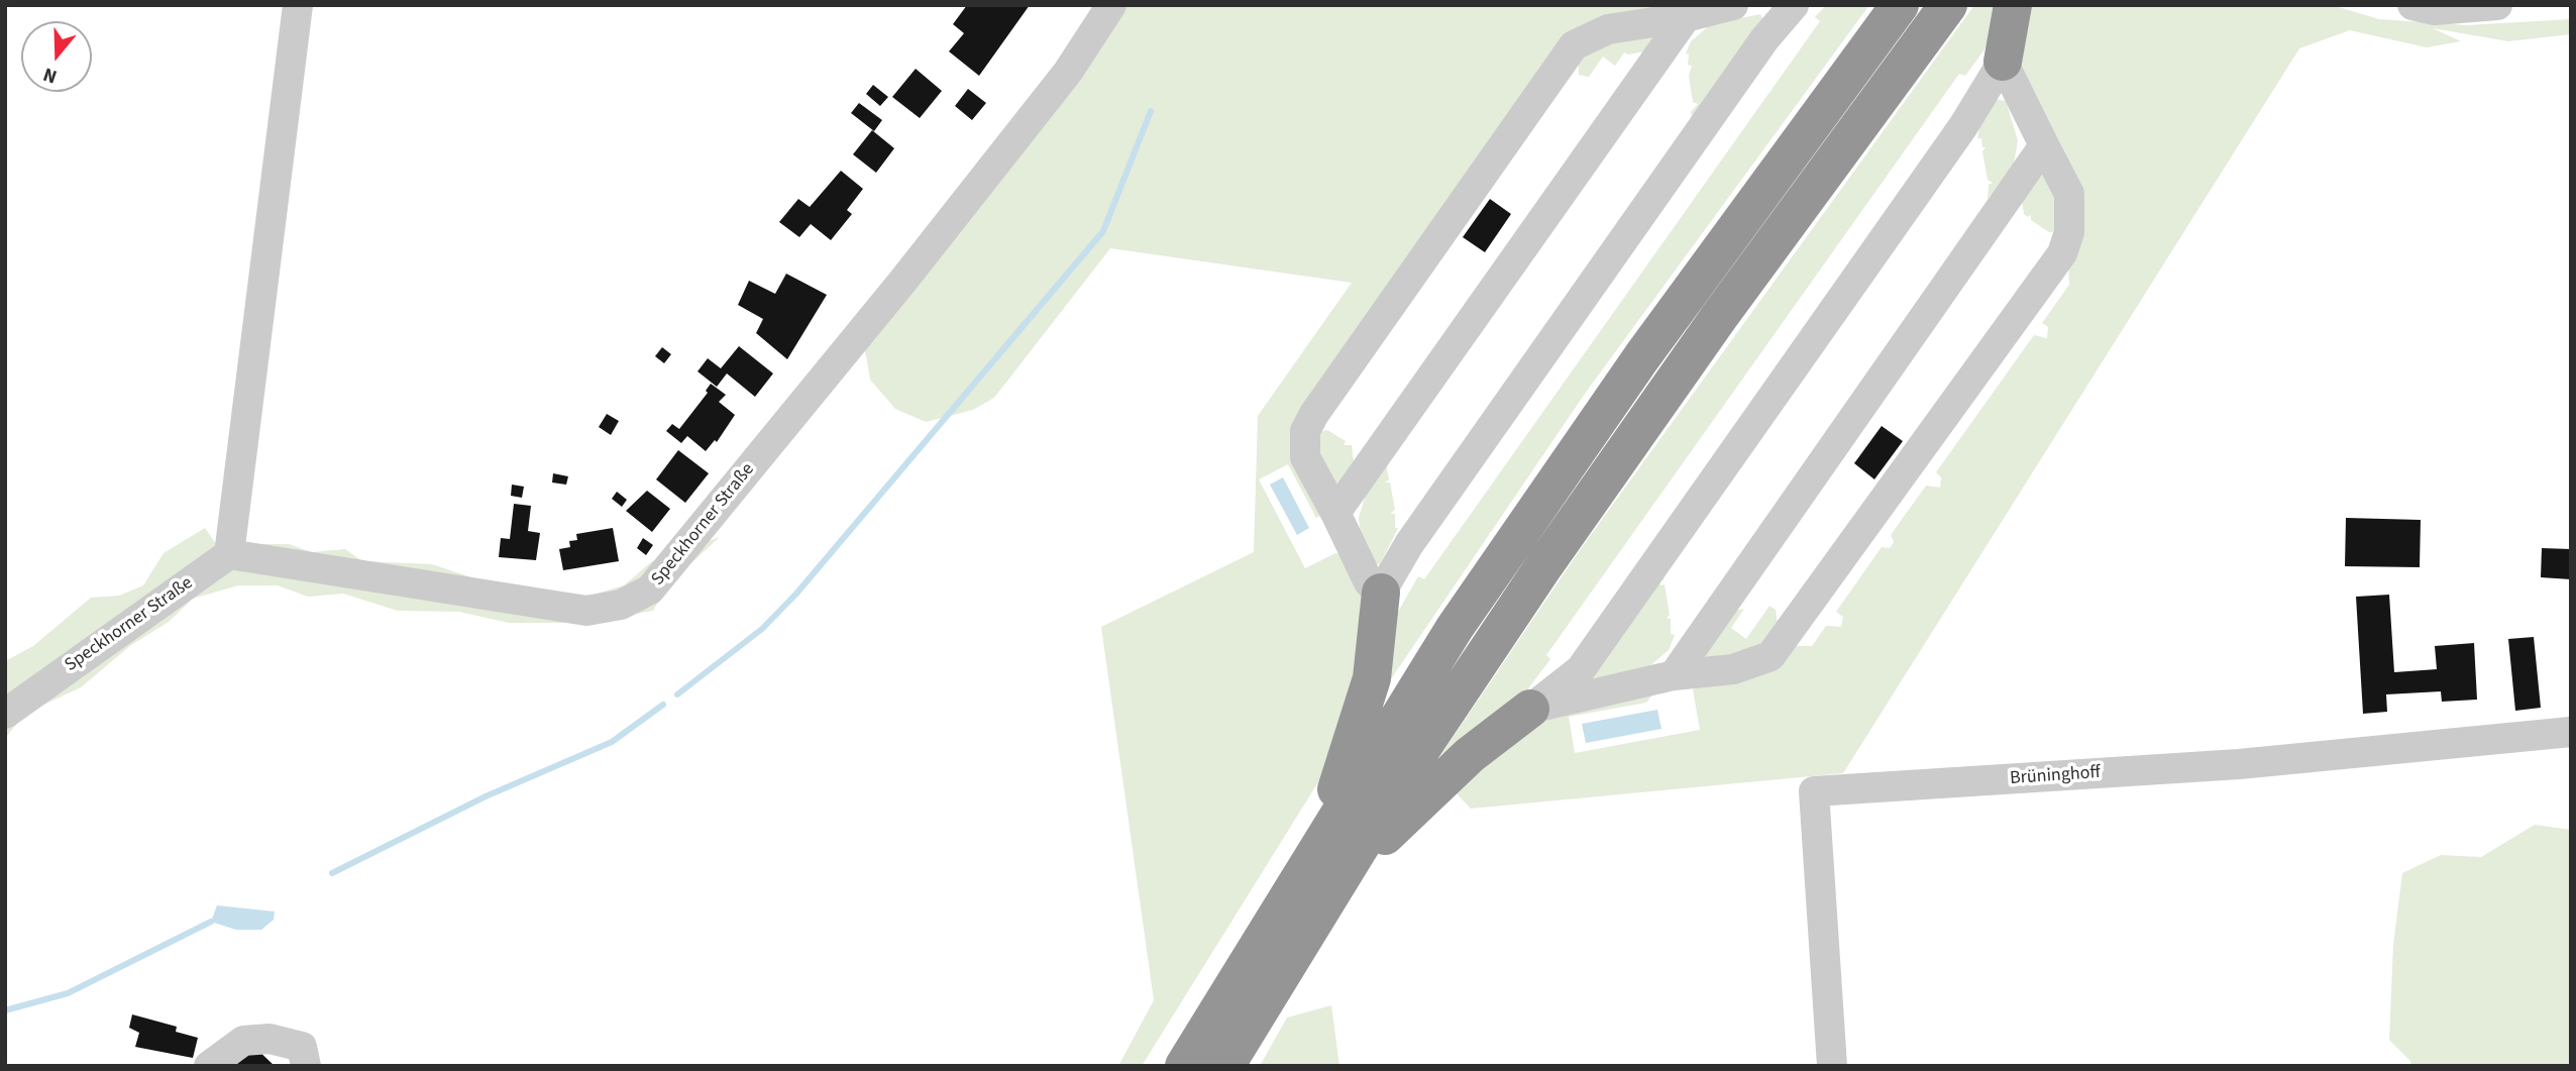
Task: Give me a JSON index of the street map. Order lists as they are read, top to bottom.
{
  "streets": {
    "street": ["Speckhorner Straße", "Brüninghoff"]
  },
  "north": "bottom"
}
